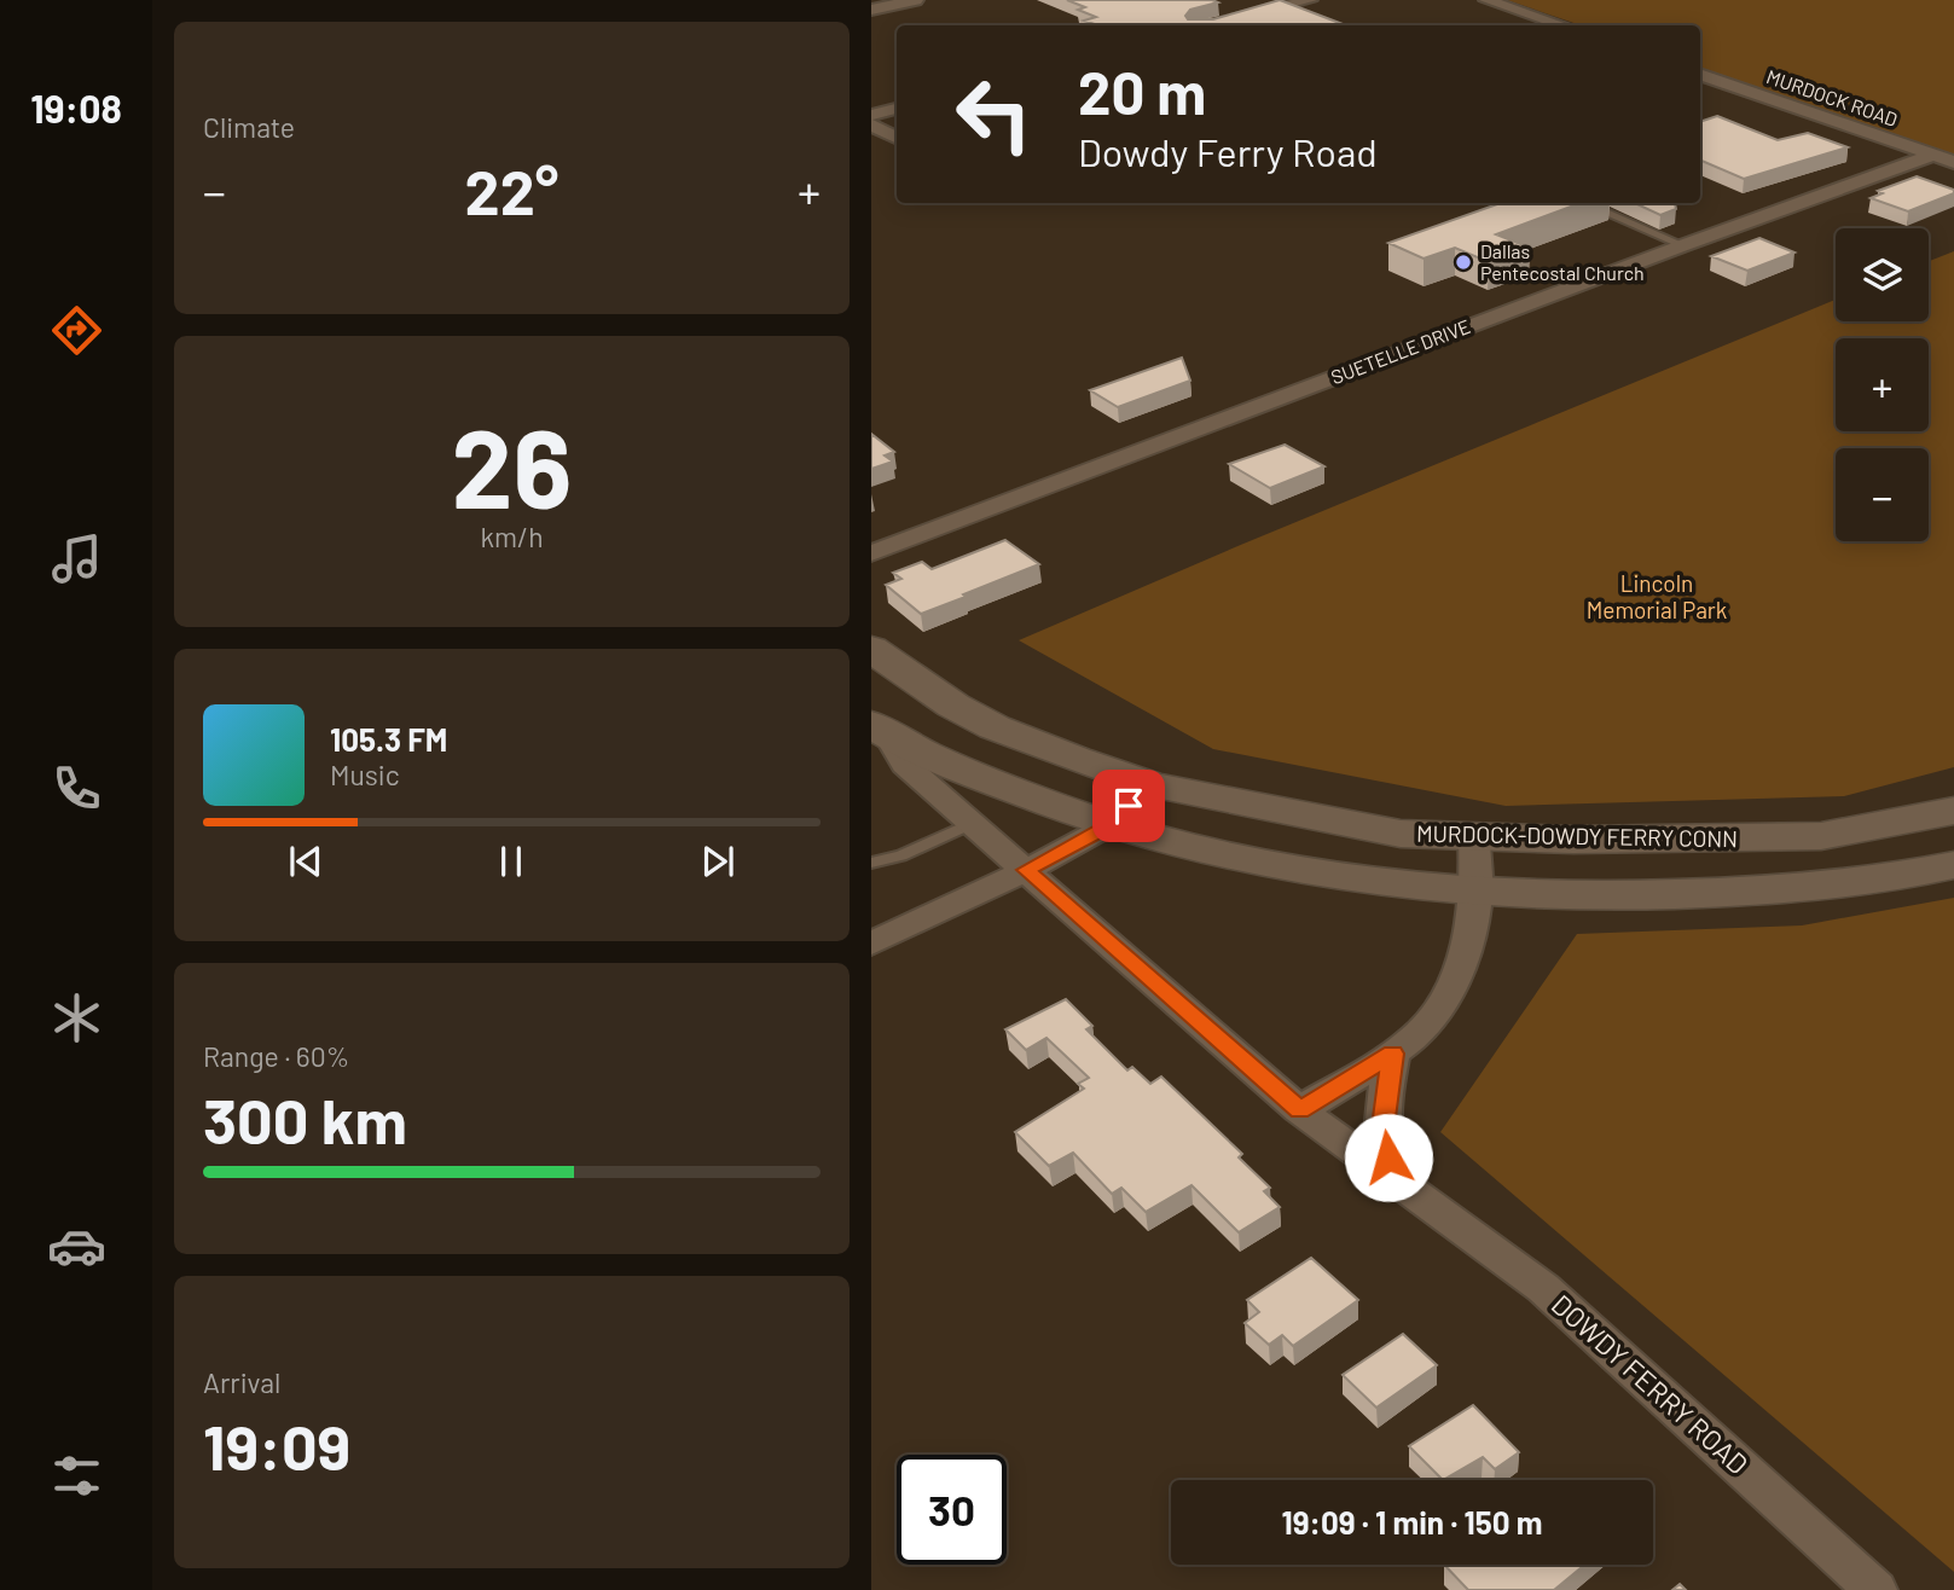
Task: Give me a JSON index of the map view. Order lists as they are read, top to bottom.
{
  "streets": {
    "main road": ["MURDOCK-DOWDY FERRY CONN"],
    "street": ["MURDOCK ROAD", "SUETELLE DRIVE", "DOWDY FERRY ROAD"]
  },
  "crossings": [
    ["MURDOCK ROAD", "SUETELLE DRIVE"]
  ],
  "parks": ["Lincoln Memorial Park"],
  "places": ["Dallas Pentecostal Church"],
  "page": {
    "tabs": "19:08",
    "tile": [
      "Climate",
      ["26", "km/h"],
      ["Range · 60%", "300 km"],
      ["Arrival", "19:09"]
    ],
    "turn": ["20 m", "Dowdy Ferry Road"],
    "heat": ["−", "22°", "+"],
    "map_buttons": ["+", "−"],
    "song": ["105.3 FM", "Music"],
    "limit": "30",
    "trip": "19:09 · 1 min · 150 m"
  }
}
